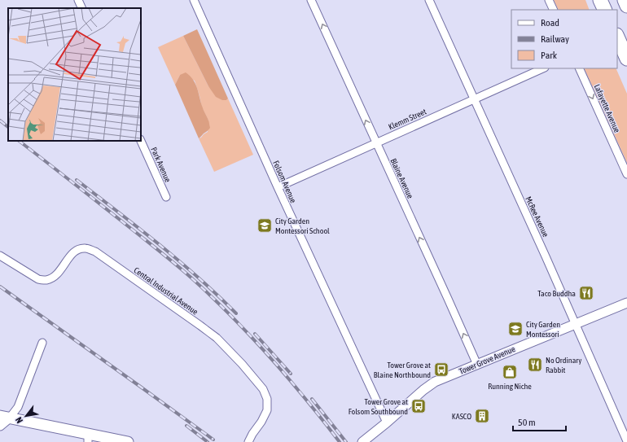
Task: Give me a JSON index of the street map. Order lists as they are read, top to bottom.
{
  "streets": {
    "street": [
      "Lafayette Avenue",
      "Klemm Street",
      "Park Avenue",
      "Blaine Avenue",
      "Folsom Avenue",
      "McRee Avenue",
      "Central Industrial Avenue",
      "Tower Grove Avenue"
    ]
  },
  "crossings": [
    ["Klemm Street", "Blaine Avenue"],
    ["Klemm Street", "Folsom Avenue"],
    ["Klemm Street", "McRee Avenue"],
    ["Blaine Avenue", "Tower Grove Avenue"],
    ["Folsom Avenue", "Tower Grove Avenue"],
    ["McRee Avenue", "Tower Grove Avenue"]
  ],
  "one_way": ["Lafayette Avenue", "Blaine Avenue"],
  "places": {
    "school or university": ["City Garden Montessori School", "City Garden Montessori"],
    "restaurant": ["Taco Buddha", "No Ordinary Rabbit"],
    "bus stop": ["Tower Grove at Blaine Northbound", "Tower Grove at Folsom Southbound"],
    "shop": ["Running Niche"],
    "building": ["KASCO"]
  },
  "legend": ["Road", "Railway", "Park"],
  "scale_bar": "50 m",
  "north": "bottom left"
}
